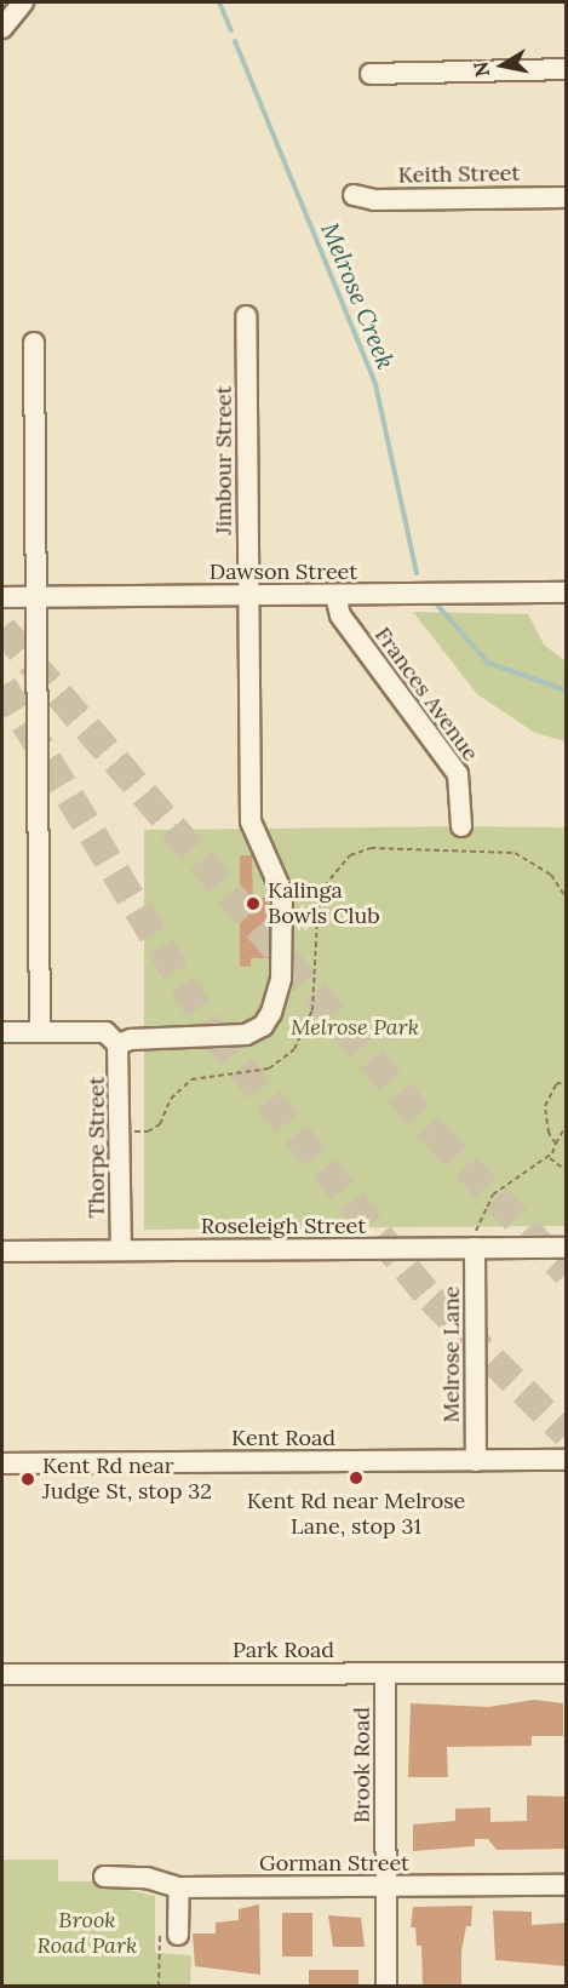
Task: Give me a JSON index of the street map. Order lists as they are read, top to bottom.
{
  "streets": {
    "street": [
      "Keith Street",
      "Jimbour Street",
      "Dawson Street",
      "Frances Avenue",
      "Thorpe Street",
      "Roseleigh Street",
      "Melrose Lane",
      "Kent Road",
      "Park Road",
      "Brook Road",
      "Gorman Street"
    ]
  },
  "crossings": [
    ["Jimbour Street", "Dawson Street"],
    ["Jimbour Street", "Thorpe Street"],
    ["Dawson Street", "Frances Avenue"],
    ["Thorpe Street", "Roseleigh Street"],
    ["Roseleigh Street", "Melrose Lane"],
    ["Melrose Lane", "Kent Road"],
    ["Park Road", "Brook Road"],
    ["Brook Road", "Gorman Street"]
  ],
  "water": ["Melrose Creek"],
  "parks": ["Melrose Park", "Brook Road Park"],
  "places": ["Kalinga Bowls Club", "Kent Rd near Melrose Lane, stop 31", "Kent Rd near Judge St, stop 32"],
  "north": "left"
}
